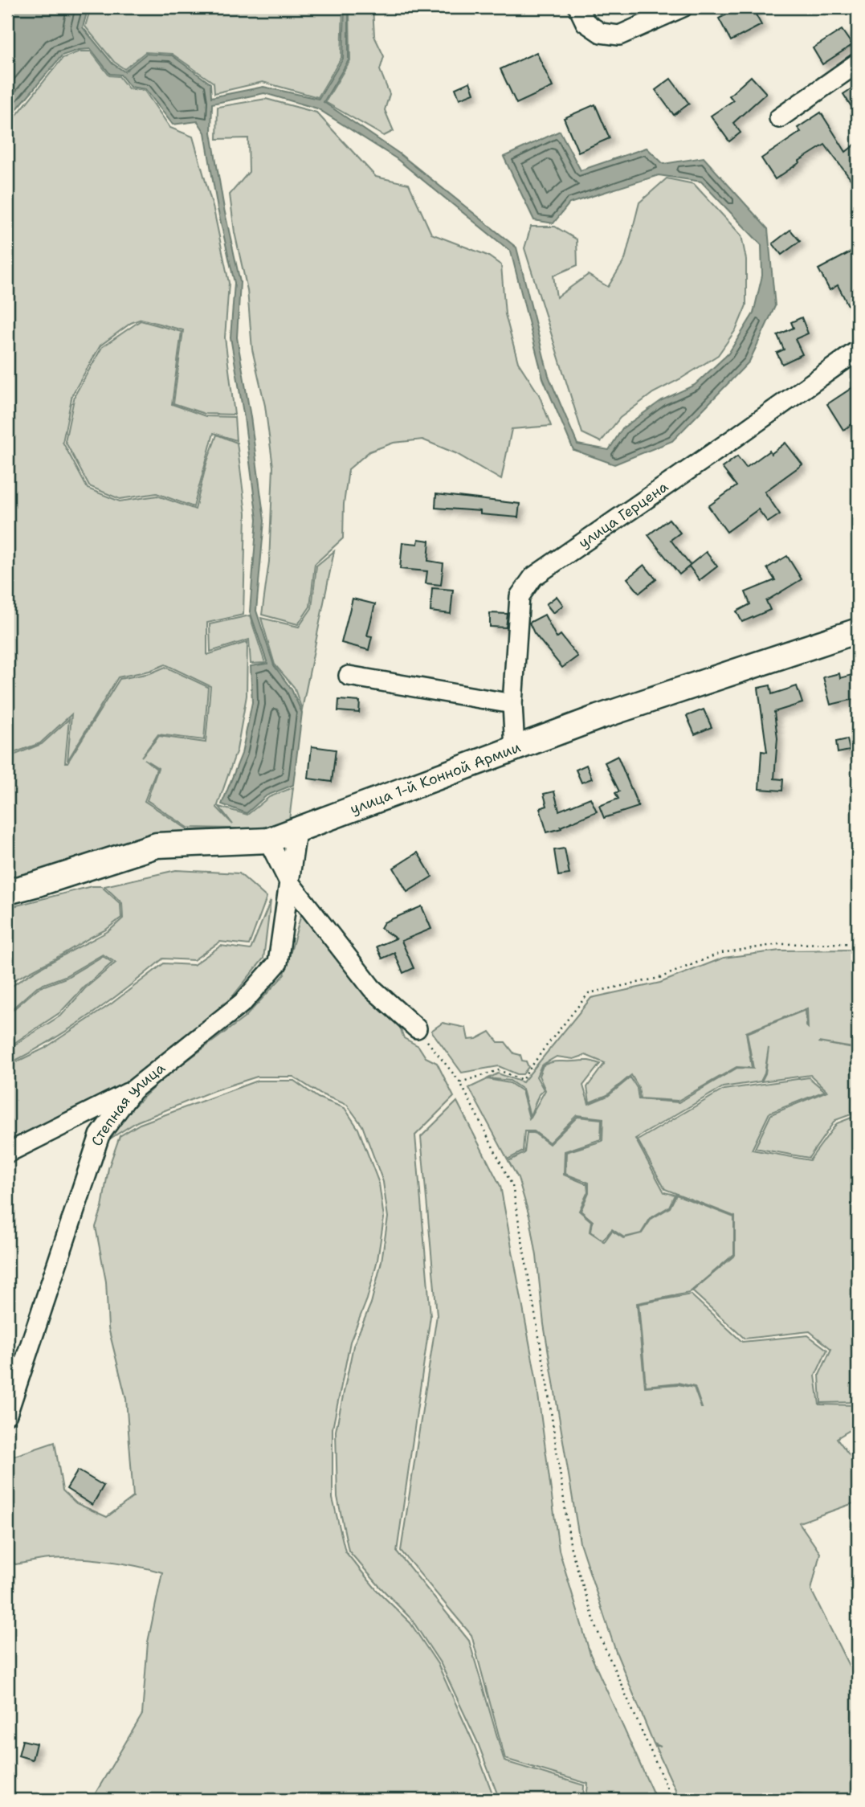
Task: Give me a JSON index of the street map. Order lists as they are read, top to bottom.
{
  "streets": {
    "main road": ["улица 1-й Конной Армии"],
    "street": ["улица Герцена", "Степная улица"]
  },
  "crossings": [
    ["улица Герцена", "улица 1-й Конной Армии"],
    ["улица 1-й Конной Армии", "Степная улица"]
  ]
}
